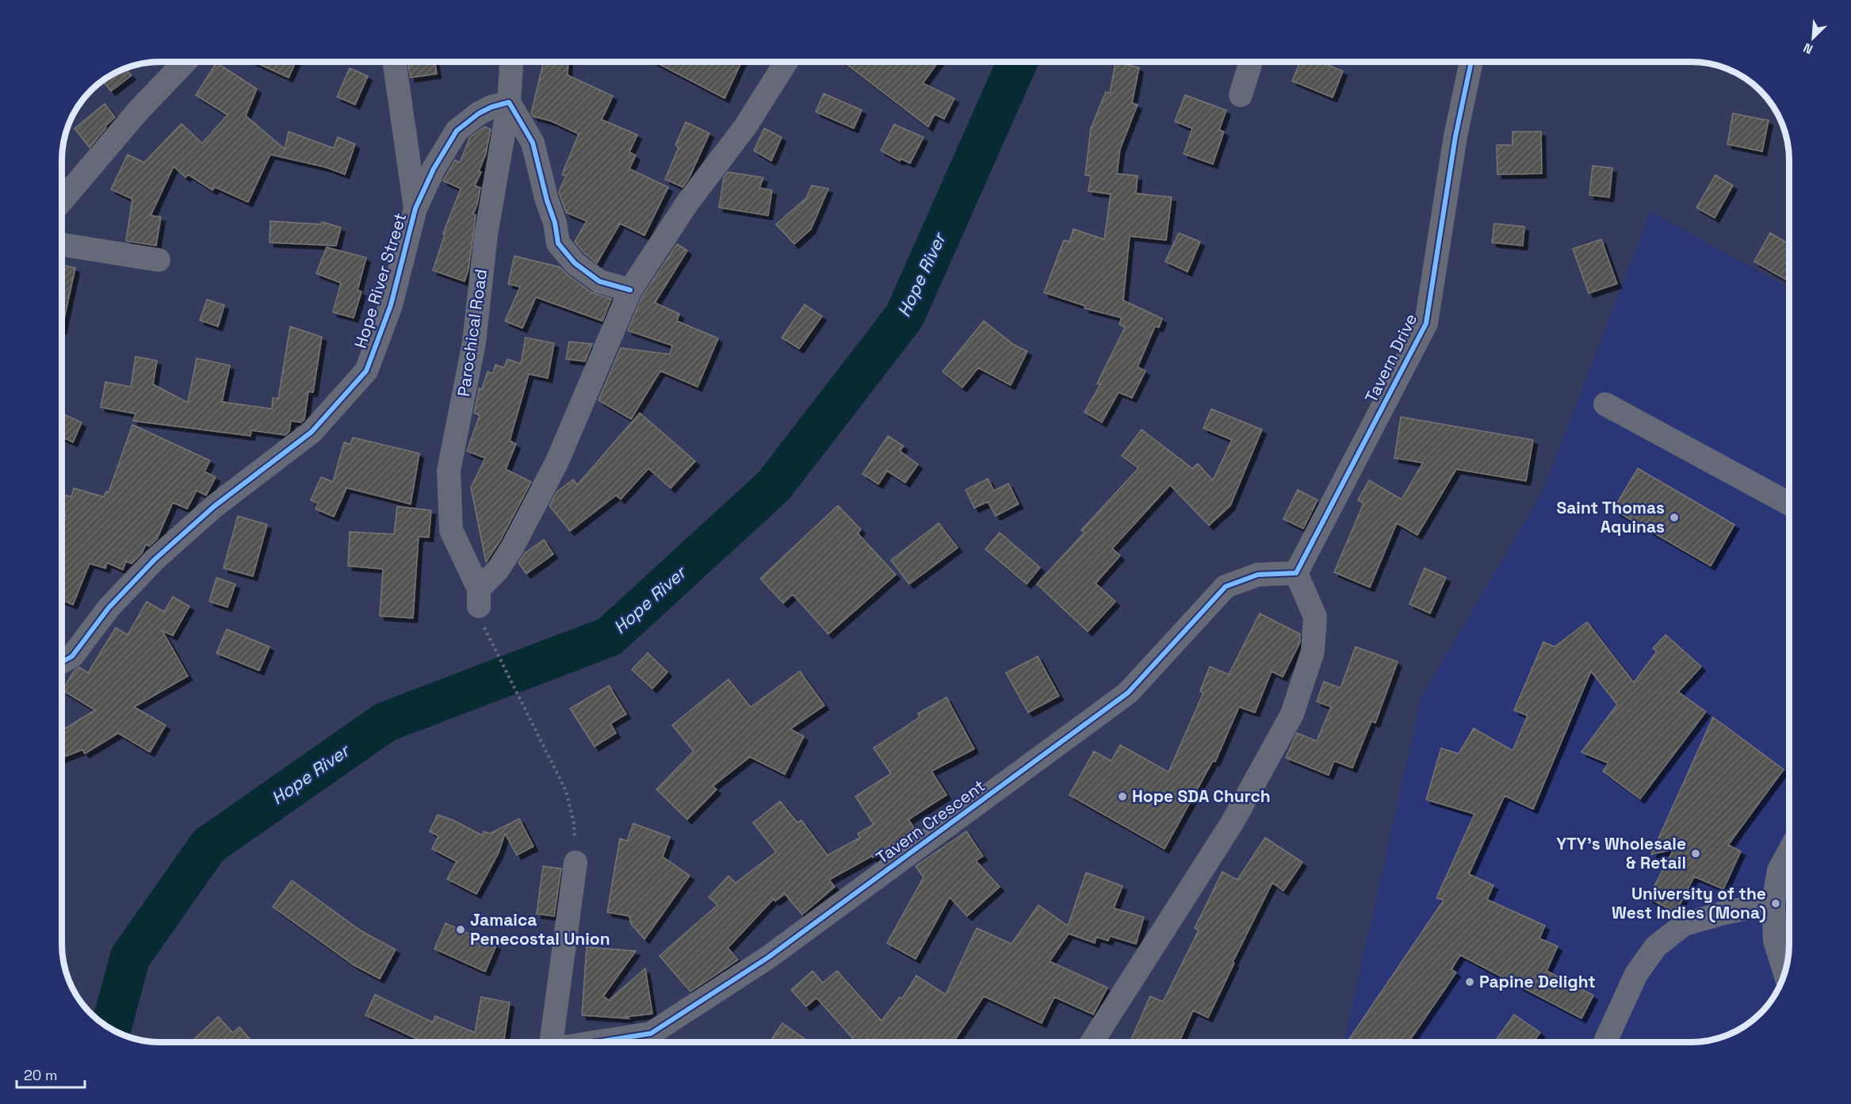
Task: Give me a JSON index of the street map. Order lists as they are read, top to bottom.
{
  "streets": {
    "street": [
      "Hope River Street",
      "Parochical Road",
      "Tavern Drive",
      "Tavern Crescent"
    ]
  },
  "crossings": [
    ["Hope River Street", "Parochical Road"],
    ["Tavern Drive", "Tavern Crescent"]
  ],
  "water": ["Hope River"],
  "places": [
    "Saint Thomas Aquinas",
    "Hope SDA Church",
    "YTY's Wholesale & Retail",
    "University of the West Indies (Mona)",
    "Jamaica Penecostal Union",
    "Papine Delight"
  ],
  "scale_bar": "20 m",
  "north": "bottom left"
}
